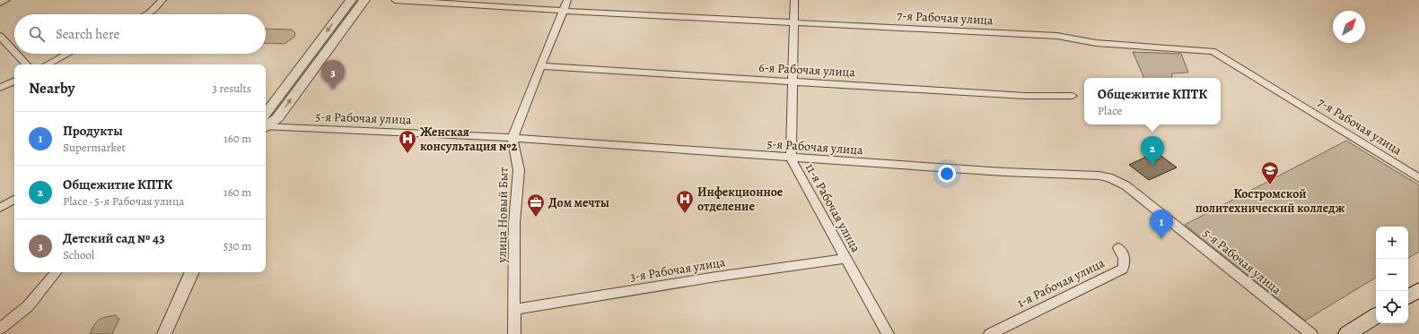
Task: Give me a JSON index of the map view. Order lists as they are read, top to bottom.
{
  "streets": {
    "street": [
      "7-я Рабочая улица",
      "6-я Рабочая улица",
      "5-я Рабочая улица",
      "11-я Рабочая улица",
      "улица Новый Быт",
      "3-я Рабочая улица",
      "1-я Рабочая улица"
    ]
  },
  "crossings": [
    ["7-я Рабочая улица", "11-я Рабочая улица"],
    ["6-я Рабочая улица", "11-я Рабочая улица"],
    ["5-я Рабочая улица", "11-я Рабочая улица"],
    ["5-я Рабочая улица", "улица Новый Быт"],
    ["11-я Рабочая улица", "3-я Рабочая улица"],
    ["улица Новый Быт", "3-я Рабочая улица"]
  ],
  "places": {
    "hospital": ["Женская консультация №2", "Инфекционное отделение"],
    "school or university": ["Костромской политехнический колледж"],
    "office": ["Дом мечты"]
  },
  "north": "top right",
  "page": {
    "search": "Search here",
    "pins": ["3", "2", "1"],
    "heading": ["Nearby", "3 results"],
    "popup": ["Общежитие КПТК", "Place"],
    "list": [
      {
        "mark": "1",
        "name": "Продукты",
        "note": "Supermarket",
        "value": "160 m"
      },
      {
        "mark": "2",
        "name": "Общежитие КПТК",
        "note": "Place · 5-я Рабочая улица",
        "value": "160 m"
      },
      {
        "mark": "3",
        "name": "Детский сад № 43",
        "note": "School",
        "value": "530 m"
      }
    ],
    "map_buttons": ["+", "−"]
  }
}
